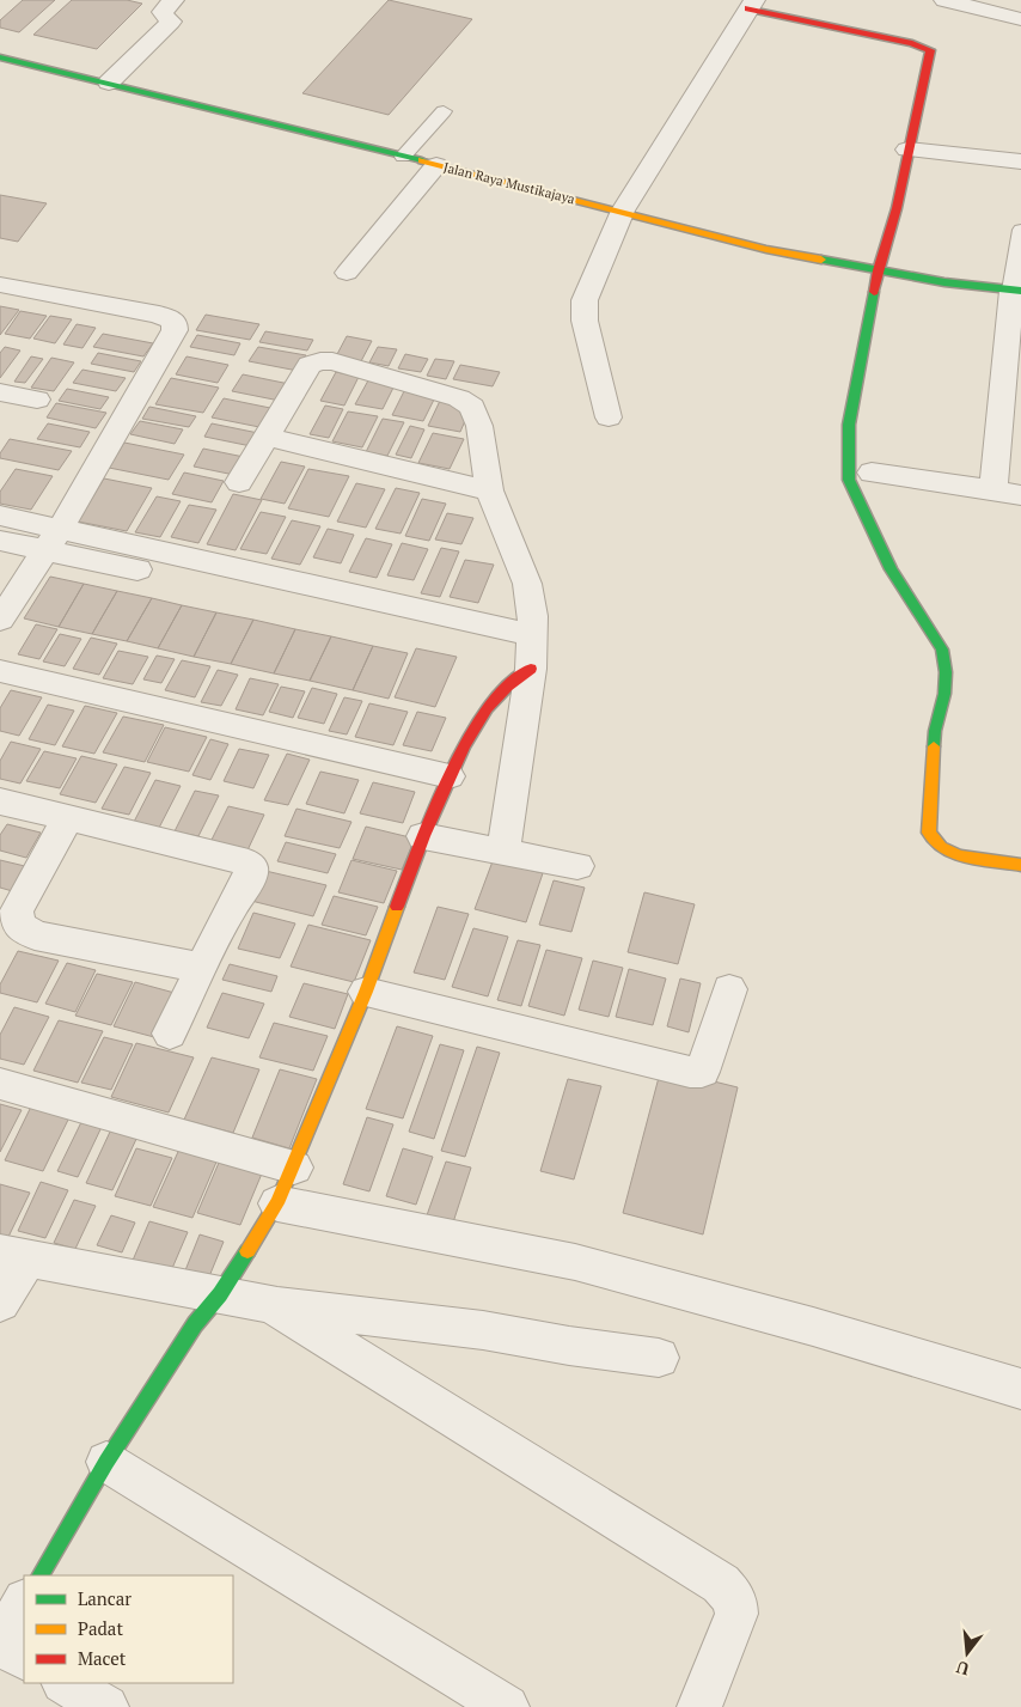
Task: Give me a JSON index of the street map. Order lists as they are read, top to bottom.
{
  "streets": {
    "street": ["Jalan Raya Mustikajaya"]
  },
  "legend": ["Lancar", "Padat", "Macet"],
  "north": "bottom"
}
